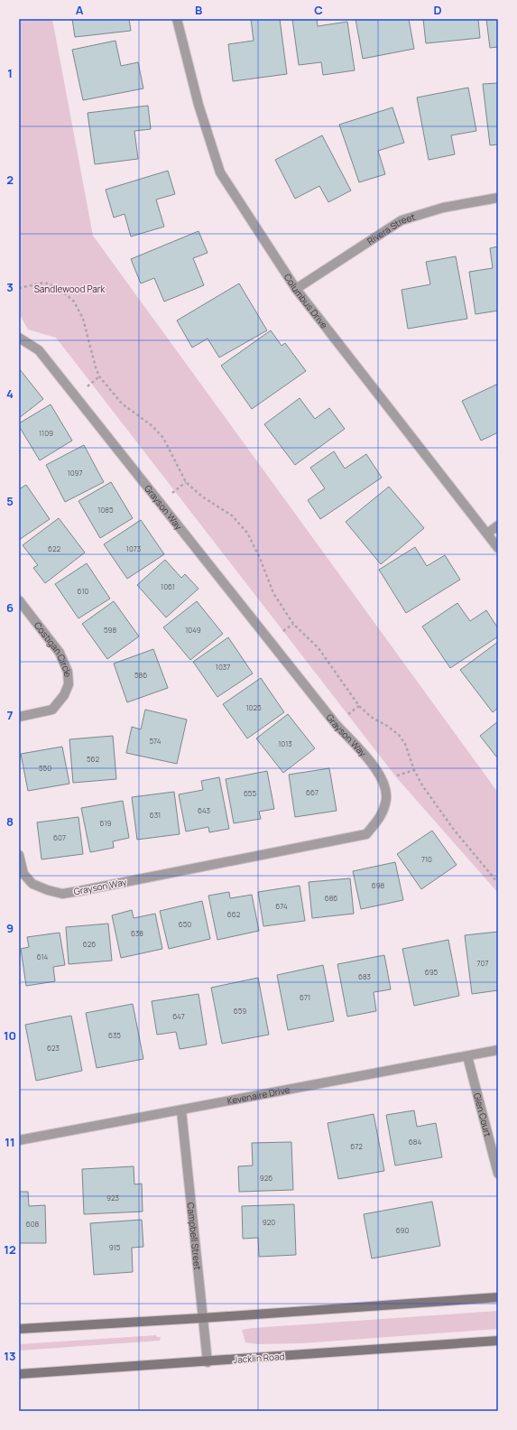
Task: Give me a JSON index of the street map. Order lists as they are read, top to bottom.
{
  "streets": {
    "main road": ["Jacklin Road"],
    "street": [
      "Rivera Street",
      "Columbus Drive",
      "Grayson Way",
      "Costigan Circle",
      "Kevenaire Drive",
      "Glen Court",
      "Campbell Street"
    ]
  },
  "crossings": [
    ["Rivera Street", "Columbus Drive"],
    ["Kevenaire Drive", "Glen Court"],
    ["Kevenaire Drive", "Campbell Street"],
    ["Campbell Street", "Jacklin Road"]
  ],
  "parks": ["Sandlewood Park"],
  "house_numbers": [
    "1109",
    "1097",
    "1085",
    "622",
    "1073",
    "1061",
    "610",
    "598",
    "1049",
    "1037",
    "586",
    "1025",
    "574",
    "1013",
    "562",
    "550",
    "667",
    "655",
    "643",
    "631",
    "619",
    "607",
    "710",
    "698",
    "686",
    "674",
    "662",
    "650",
    "638",
    "626",
    "614",
    "707",
    "695",
    "683",
    "671",
    "659",
    "647",
    "635",
    "623",
    "684",
    "672",
    "926",
    "923",
    "920",
    "608",
    "690",
    "915"
  ],
  "grid": {
    "columns": [
      "A",
      "B",
      "C",
      "D"
    ],
    "rows": [
      "1",
      "2",
      "3",
      "4",
      "5",
      "6",
      "7",
      "8",
      "9",
      "10",
      "11",
      "12",
      "13"
    ]
  }
}
